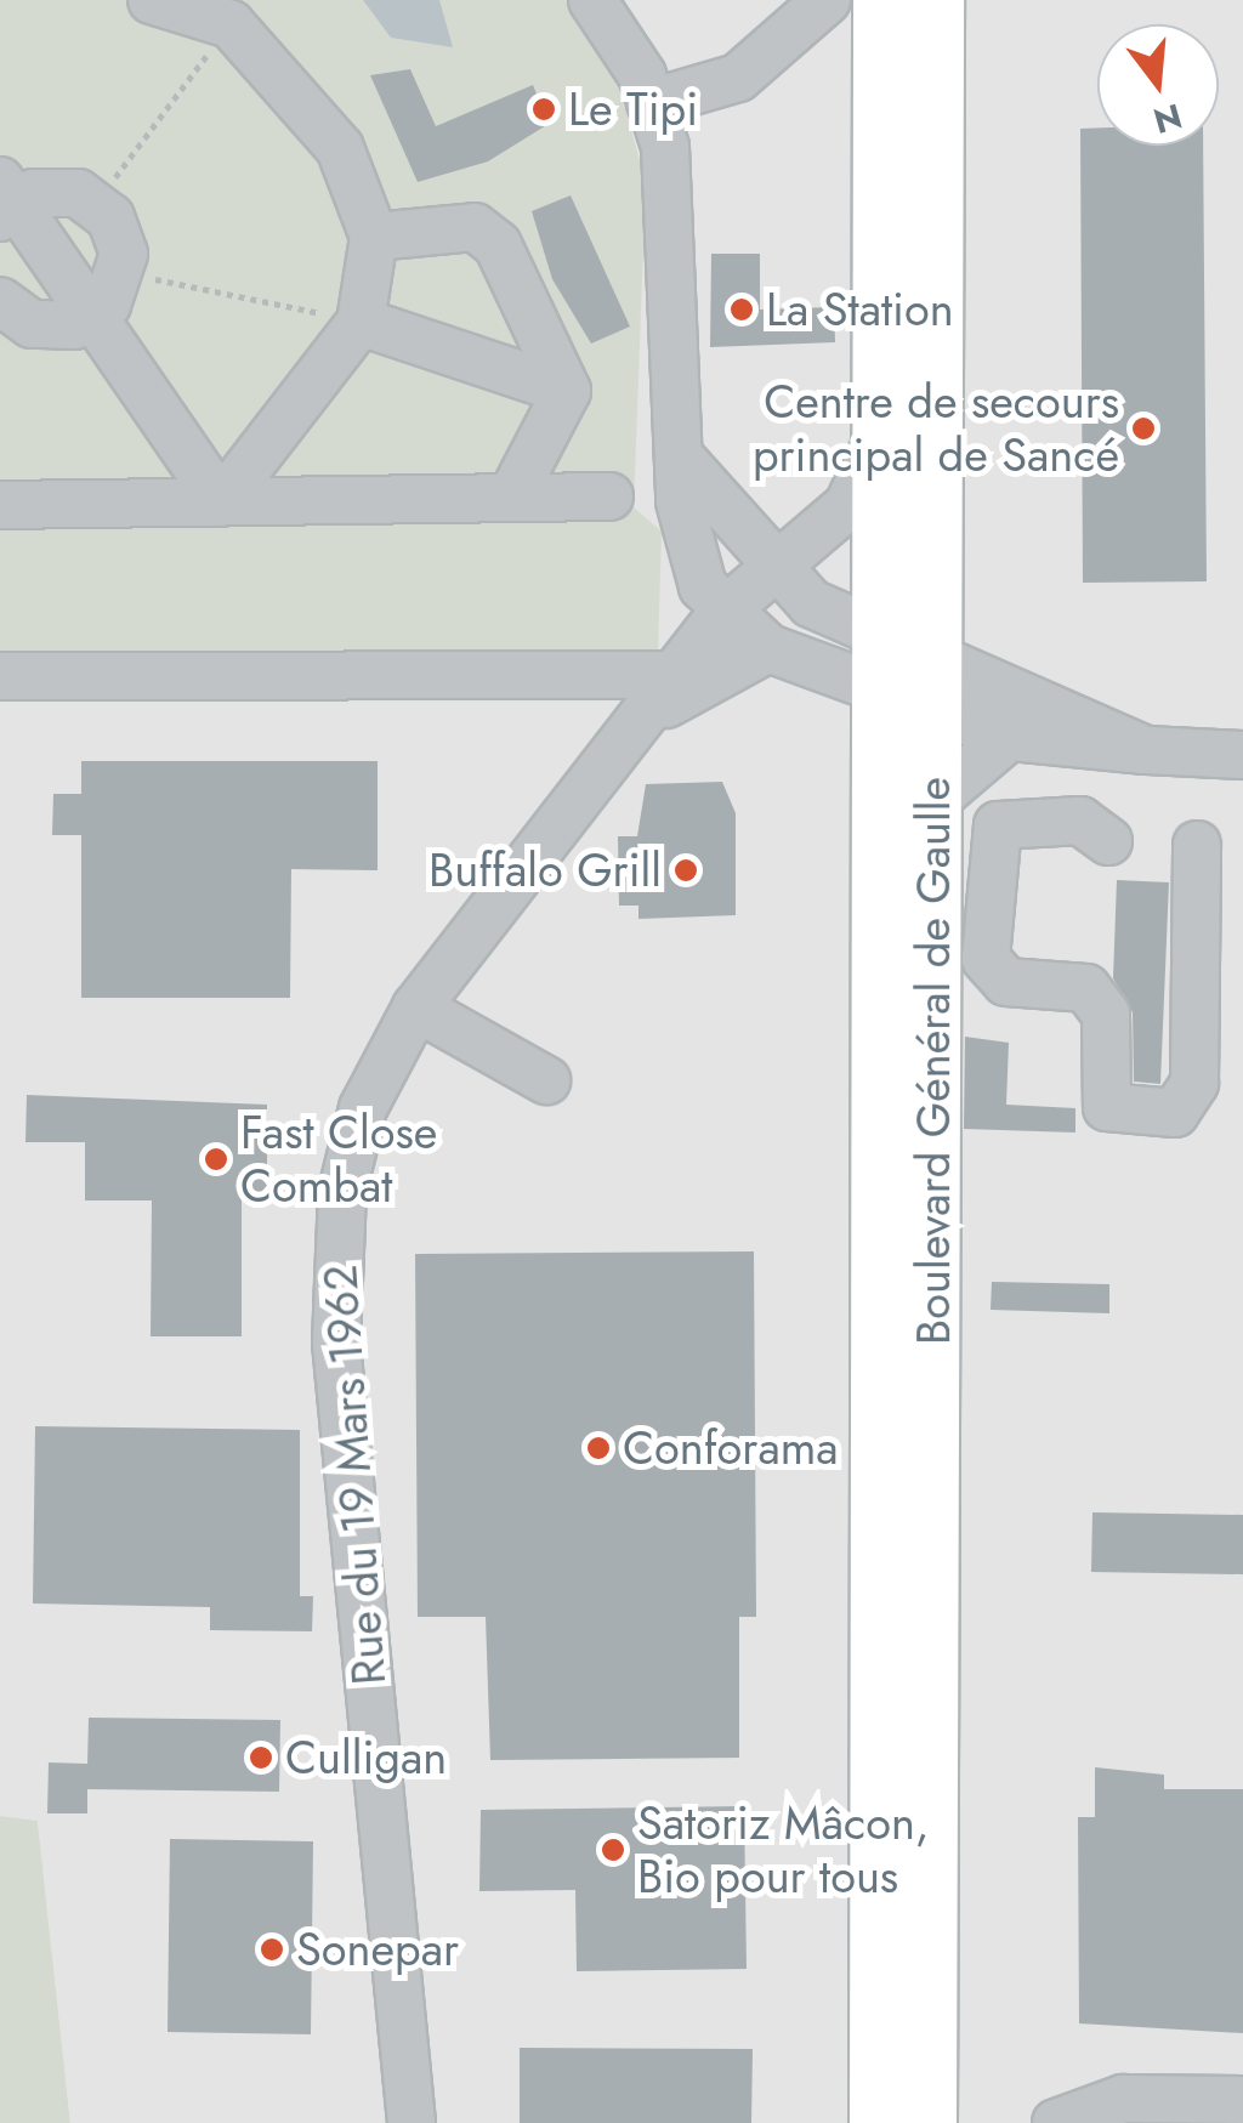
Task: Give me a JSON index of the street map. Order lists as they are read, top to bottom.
{
  "streets": {
    "main road": ["Boulevard Général de Gaulle"],
    "street": ["Rue du 19 Mars 1962"]
  },
  "crossings": [
    ["Boulevard Général de Gaulle", "Rue du 19 Mars 1962"]
  ],
  "places": [
    "Le Tipi",
    "La Station",
    "Centre de secours principal de Sancé",
    "Buffalo Grill",
    "Fast Close Combat",
    "Conforama",
    "Culligan",
    "Satoriz Mâcon, Bio pour tous",
    "Sonepar"
  ],
  "north": "bottom"
}
